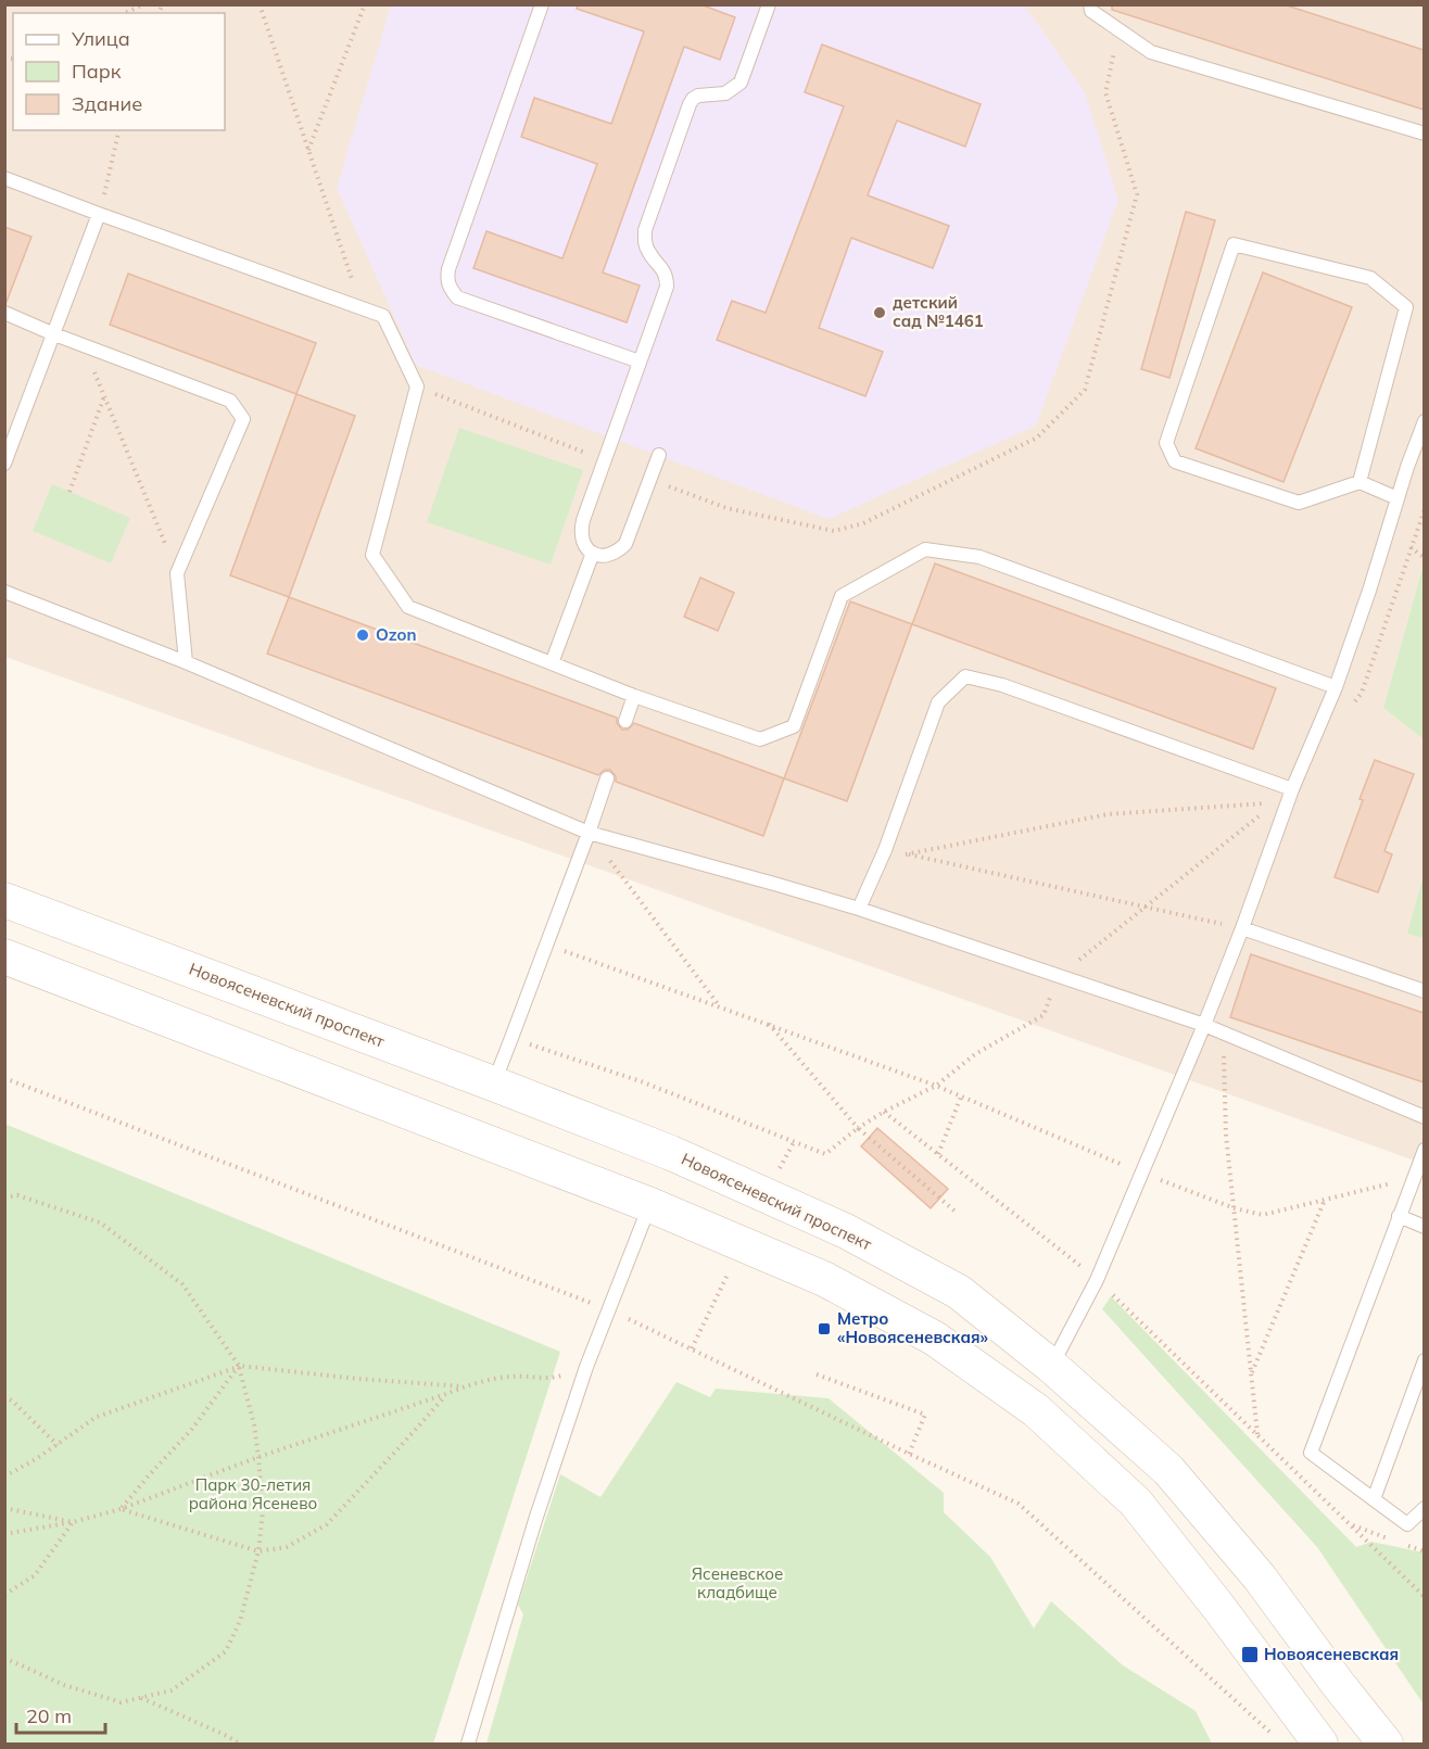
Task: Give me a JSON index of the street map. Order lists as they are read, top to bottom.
{
  "streets": {
    "street": ["Новоясеневский проспект"]
  },
  "parks": ["Парк 30-летия района Ясенево", "Ясеневское кладбище"],
  "places": {
    "other": ["детский сад №1461", "Ozon"],
    "transit": ["Метро «Новоясеневская»", "Новоясеневская"]
  },
  "legend": ["Улица", "Парк", "Здание"],
  "scale_bar": "20 m"
}
